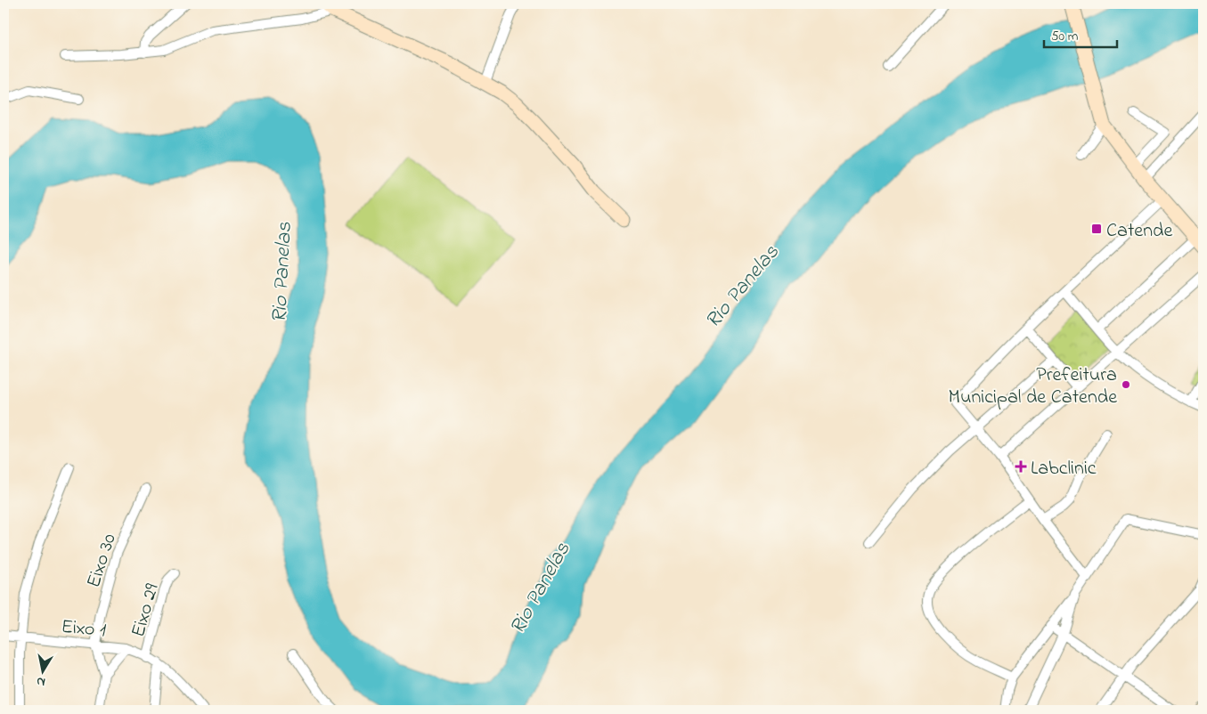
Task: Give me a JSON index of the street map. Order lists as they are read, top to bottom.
{
  "streets": {
    "street": ["Eixo 30", "Eixo 29", "Eixo 1"]
  },
  "crossings": [
    ["Eixo 30", "Eixo 1"],
    ["Eixo 29", "Eixo 1"]
  ],
  "water": ["Rio Panelas"],
  "places": {
    "transit": ["Catende"],
    "other": ["Prefeitura Municipal de Catende"],
    "health": ["Labclinic"]
  },
  "scale_bar": "50 m",
  "north": "bottom"
}
